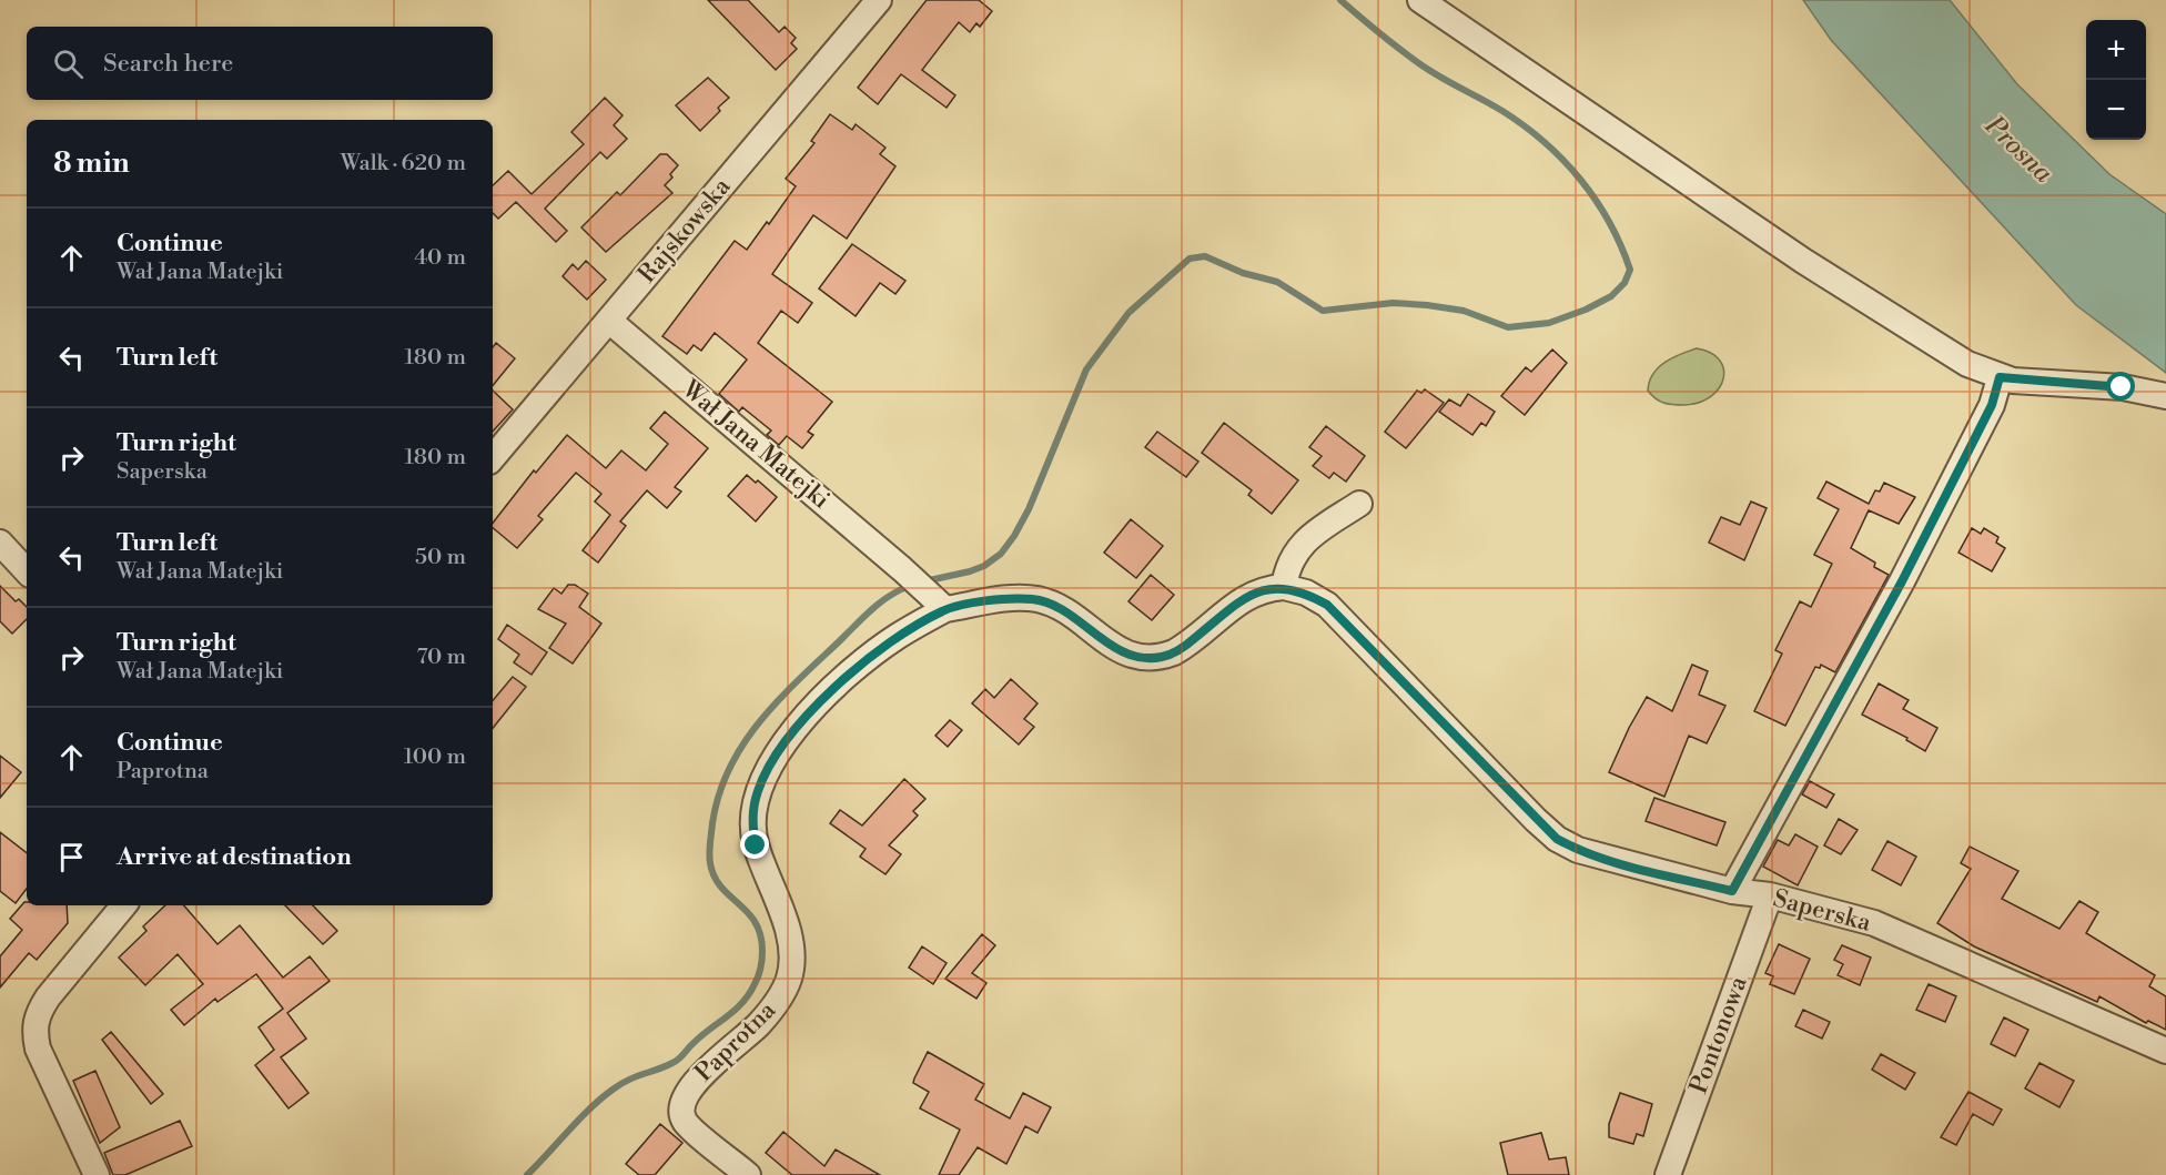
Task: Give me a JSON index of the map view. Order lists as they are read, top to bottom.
{
  "streets": {
    "street": [
      "Rajskowska",
      "Wał Jana Matejki",
      "Saperska",
      "Pontonowa",
      "Paprotna"
    ]
  },
  "crossings": [
    ["Rajskowska", "Wał Jana Matejki"],
    ["Wał Jana Matejki", "Paprotna"],
    ["Saperska", "Pontonowa"]
  ],
  "water": ["Prosna"],
  "page": {
    "map_buttons": ["+", "−"],
    "search": "Search here",
    "heading": ["8 min", "Walk · 620 m"],
    "list": [
      ["Continue", "Wał Jana Matejki", "40 m"],
      ["Turn left", "180 m"],
      ["Turn right", "Saperska", "180 m"],
      ["Turn left", "Wał Jana Matejki", "50 m"],
      ["Turn right", "Wał Jana Matejki", "70 m"],
      ["Continue", "Paprotna", "100 m"],
      "Arrive at destination"
    ]
  }
}
